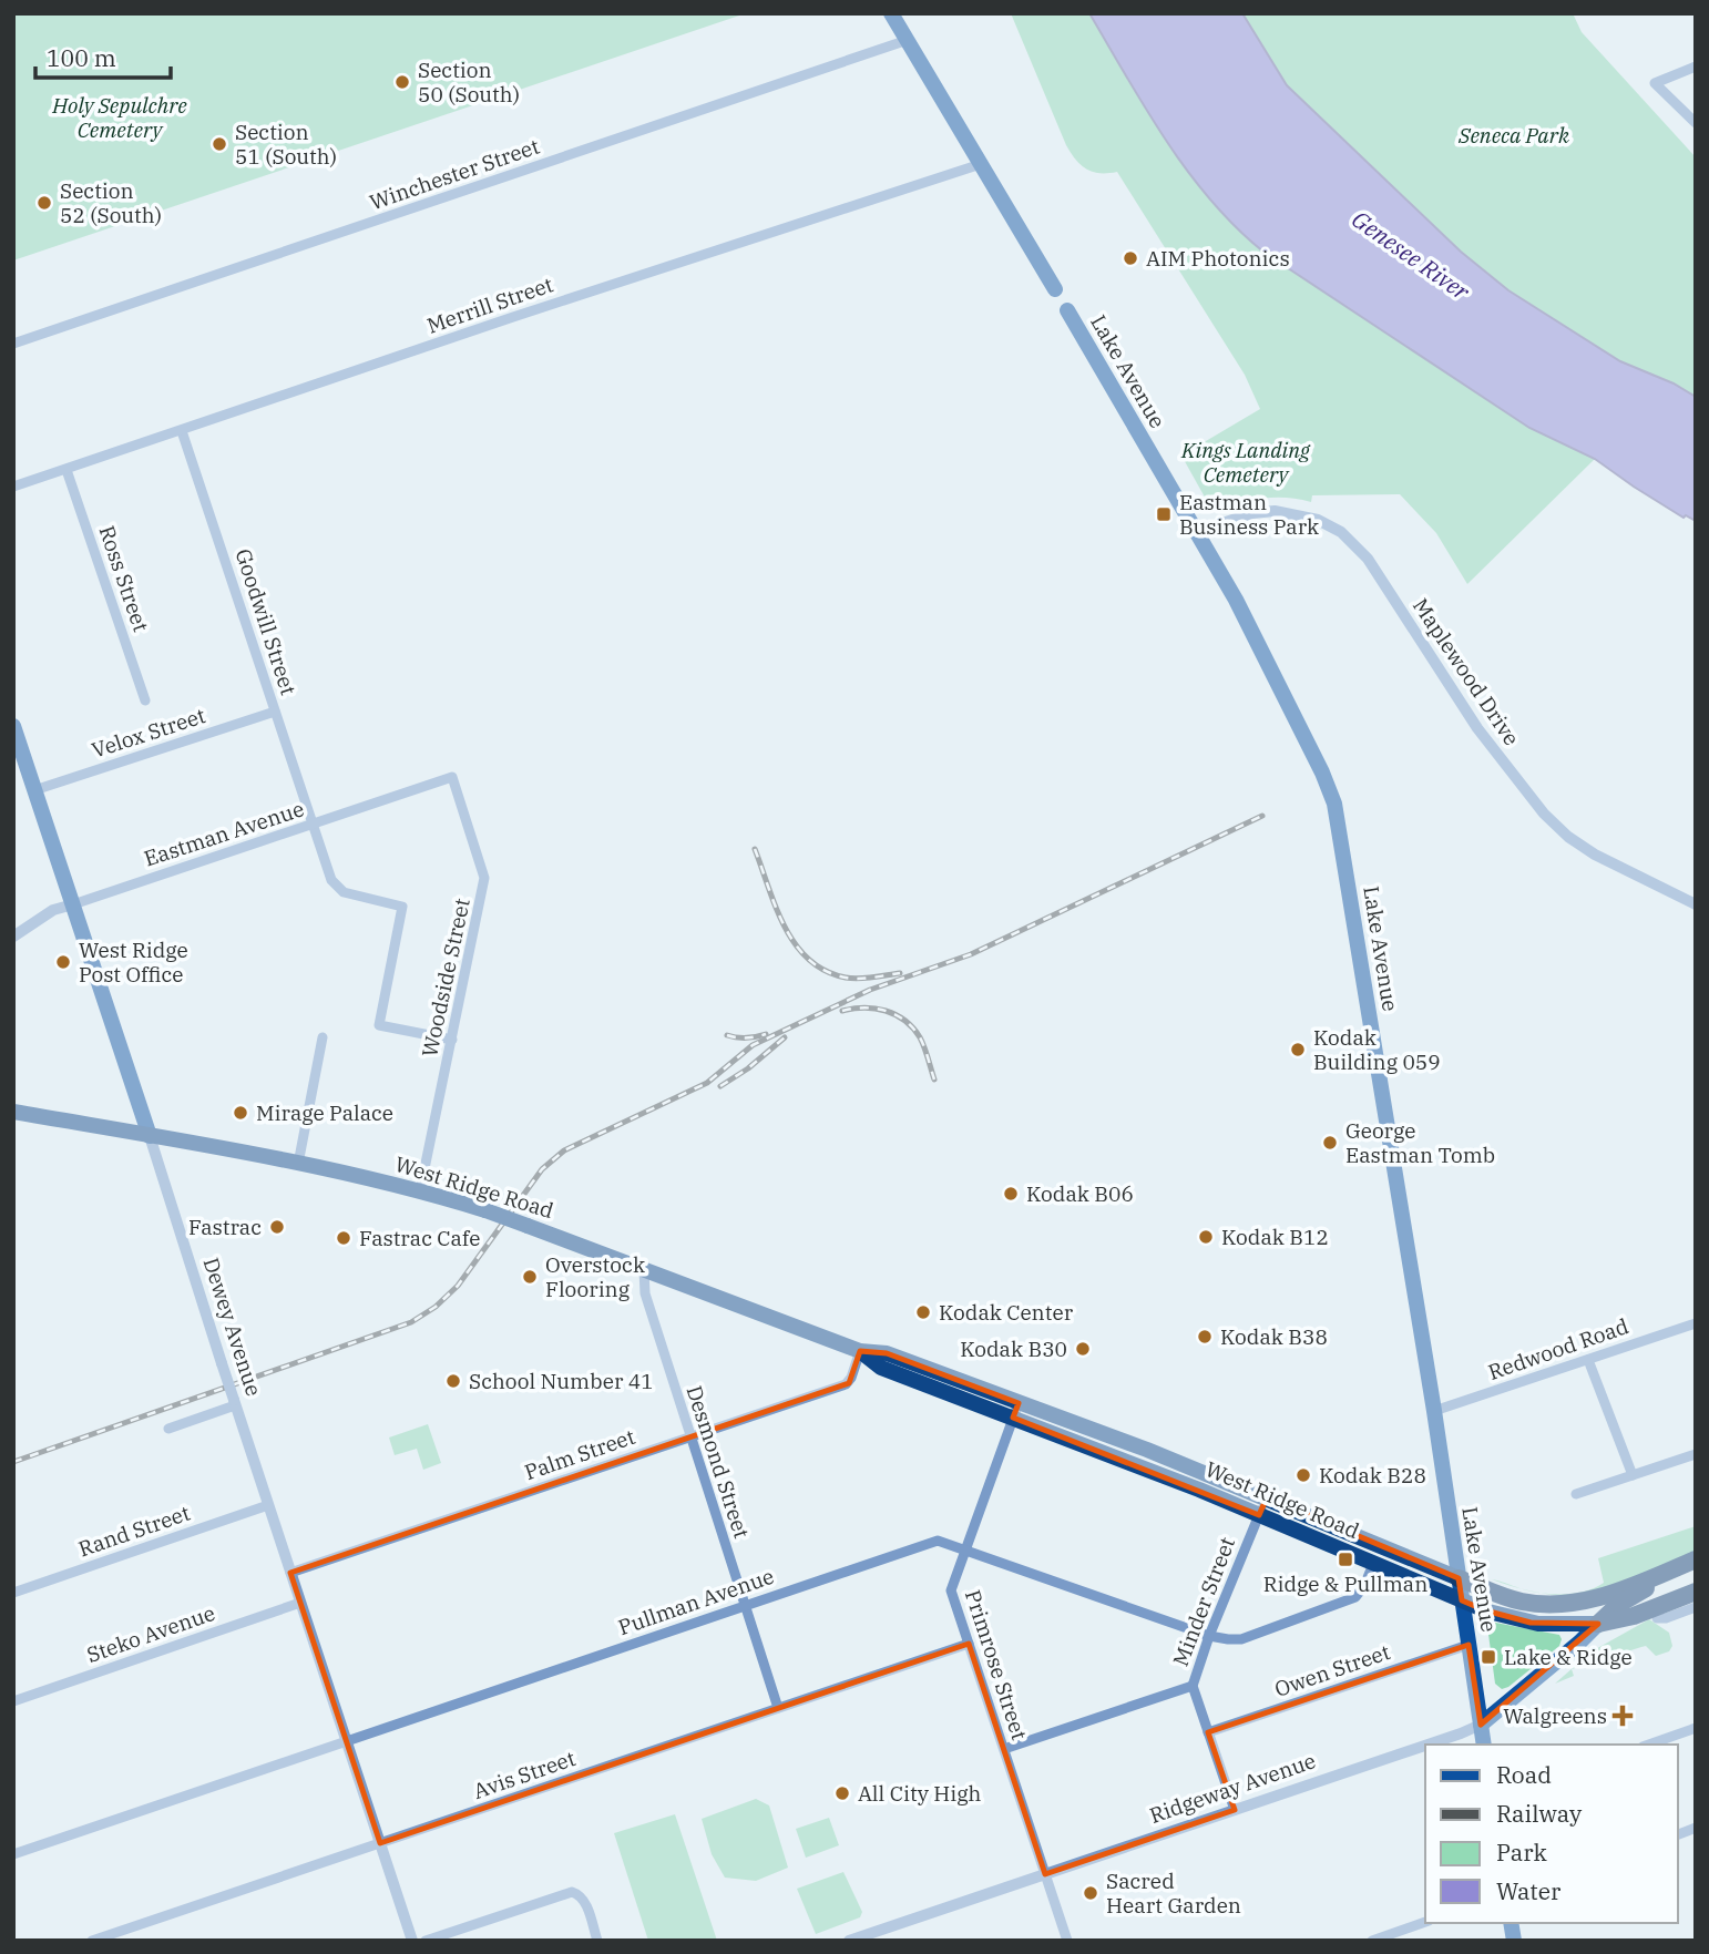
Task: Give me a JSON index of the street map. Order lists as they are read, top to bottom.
{
  "streets": {
    "highway": ["West Ridge Road"],
    "main road": ["Lake Avenue", "Dewey Avenue", "Ridgeway Avenue"],
    "street": [
      "Winchester Street",
      "Merrill Street",
      "Ross Street",
      "Goodwill Street",
      "Maplewood Drive",
      "Velox Street",
      "Eastman Avenue",
      "Woodside Street",
      "Redwood Road",
      "Palm Street",
      "Desmond Street",
      "Rand Street",
      "Pullman Avenue",
      "Minder Street",
      "Steko Avenue",
      "Primrose Street",
      "Owen Street",
      "Avis Street"
    ]
  },
  "crossings": [
    ["Merrill Street", "Ross Street"],
    ["Merrill Street", "Goodwill Street"],
    ["Lake Avenue", "Maplewood Drive"],
    ["Lake Avenue", "West Ridge Road"],
    ["Lake Avenue", "Redwood Road"],
    ["Lake Avenue", "Owen Street"],
    ["Lake Avenue", "Ridgeway Avenue"],
    ["Goodwill Street", "Velox Street"],
    ["Goodwill Street", "Eastman Avenue"],
    ["Goodwill Street", "Woodside Street"],
    ["Velox Street", "Dewey Avenue"],
    ["Eastman Avenue", "Woodside Street"],
    ["Eastman Avenue", "Dewey Avenue"],
    ["Woodside Street", "West Ridge Road"],
    ["West Ridge Road", "Dewey Avenue"],
    ["West Ridge Road", "Palm Street"],
    ["West Ridge Road", "Desmond Street"],
    ["West Ridge Road", "Pullman Avenue"],
    ["West Ridge Road", "Minder Street"],
    ["West Ridge Road", "Primrose Street"],
    ["West Ridge Road", "Ridgeway Avenue"],
    ["Dewey Avenue", "Palm Street"],
    ["Dewey Avenue", "Rand Street"],
    ["Dewey Avenue", "Pullman Avenue"],
    ["Dewey Avenue", "Steko Avenue"],
    ["Dewey Avenue", "Avis Street"],
    ["Palm Street", "Desmond Street"],
    ["Desmond Street", "Pullman Avenue"],
    ["Desmond Street", "Avis Street"],
    ["Pullman Avenue", "Minder Street"],
    ["Pullman Avenue", "Primrose Street"],
    ["Minder Street", "Owen Street"],
    ["Minder Street", "Ridgeway Avenue"],
    ["Primrose Street", "Avis Street"],
    ["Primrose Street", "Ridgeway Avenue"]
  ],
  "water": ["Genesee River"],
  "parks": ["Holy Sepulchre Cemetery", "Seneca Park", "Kings Landing Cemetery"],
  "places": {
    "other": [
      "Section 50 (South)",
      "Section 51 (South)",
      "Section 52 (South)",
      "AIM Photonics",
      "West Ridge Post Office",
      "Kodak Building 059",
      "Mirage Palace",
      "George Eastman Tomb",
      "Kodak B06",
      "Fastrac",
      "Kodak B12",
      "Fastrac Cafe",
      "Overstock Flooring",
      "Kodak Center",
      "Kodak B38",
      "Kodak B30",
      "School Number 41",
      "Kodak B28",
      "All City High",
      "Sacred Heart Garden"
    ],
    "transit": ["Eastman Business Park", "Ridge & Pullman", "Lake & Ridge"],
    "health": ["Walgreens"]
  },
  "legend": [
    "Road",
    "Railway",
    "Park",
    "Water"
  ],
  "scale_bar": "100 m"
}
